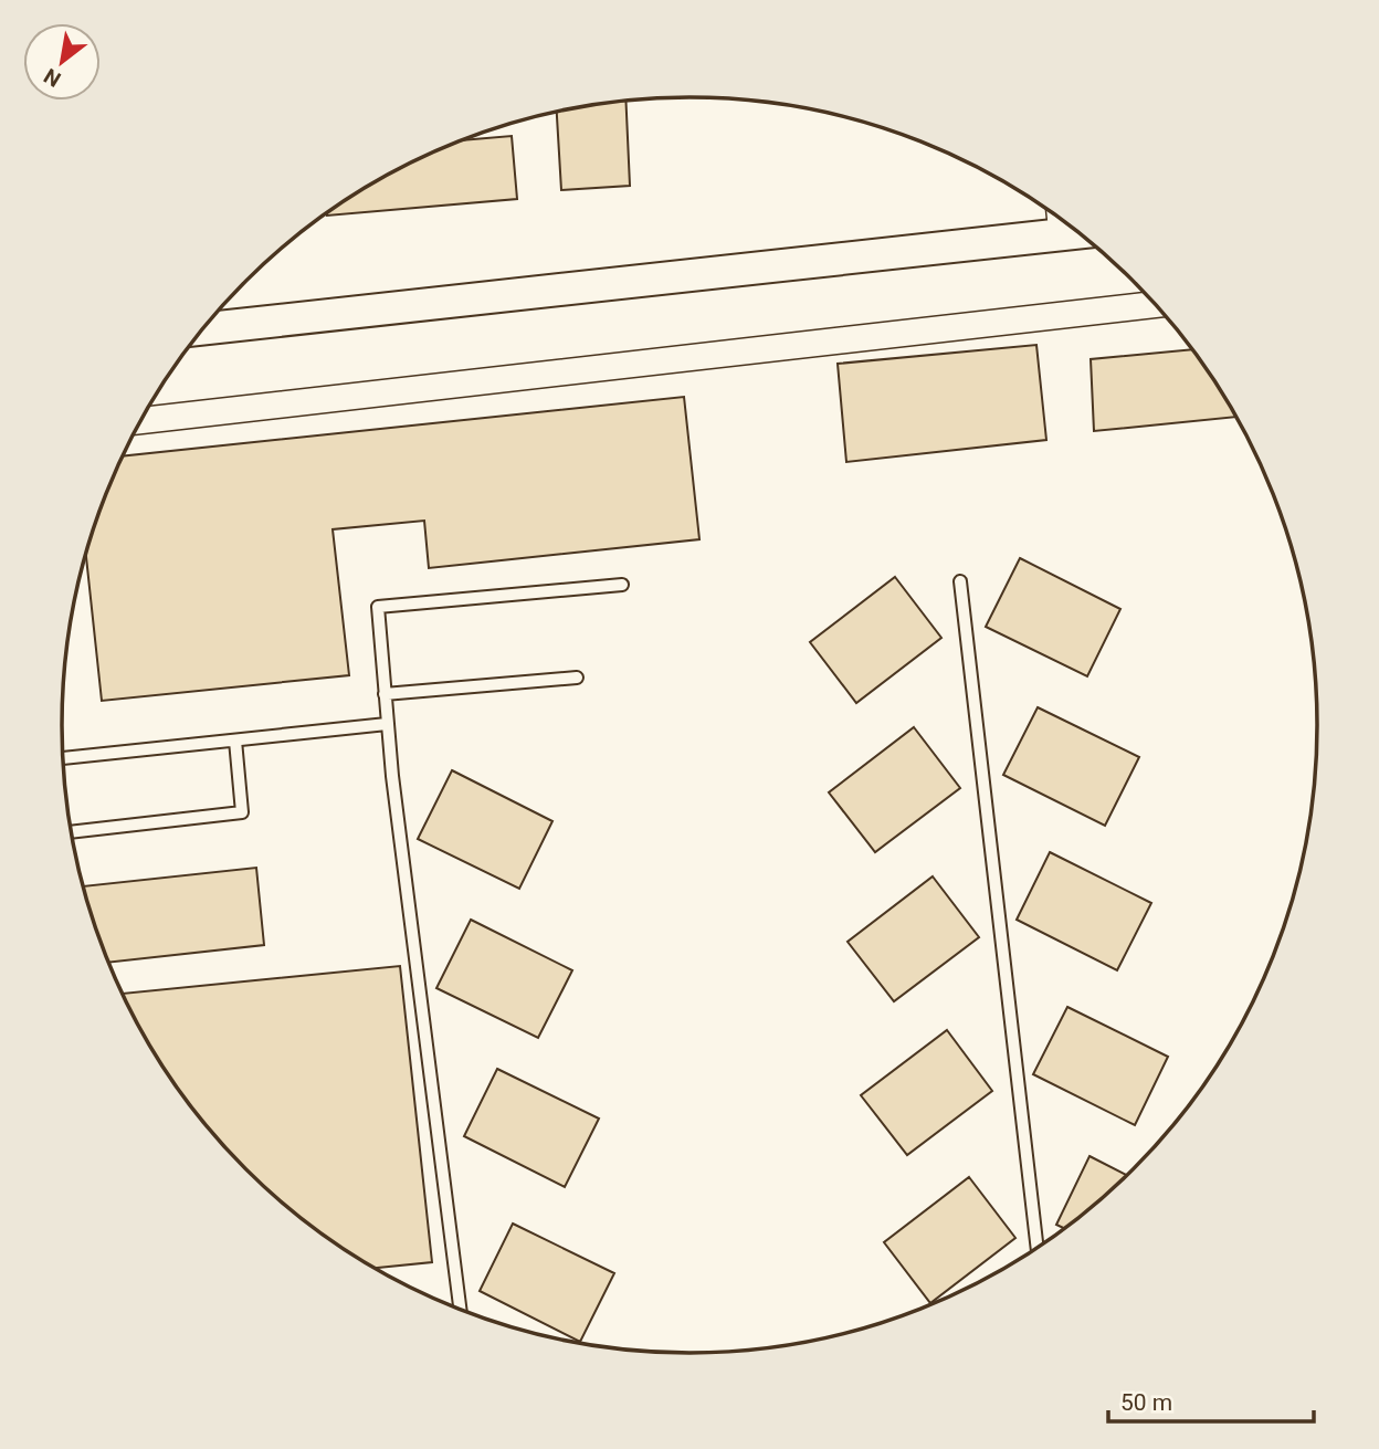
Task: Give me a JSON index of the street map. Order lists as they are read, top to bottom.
{
  "scale_bar": "50 m",
  "north": "bottom left"
}
